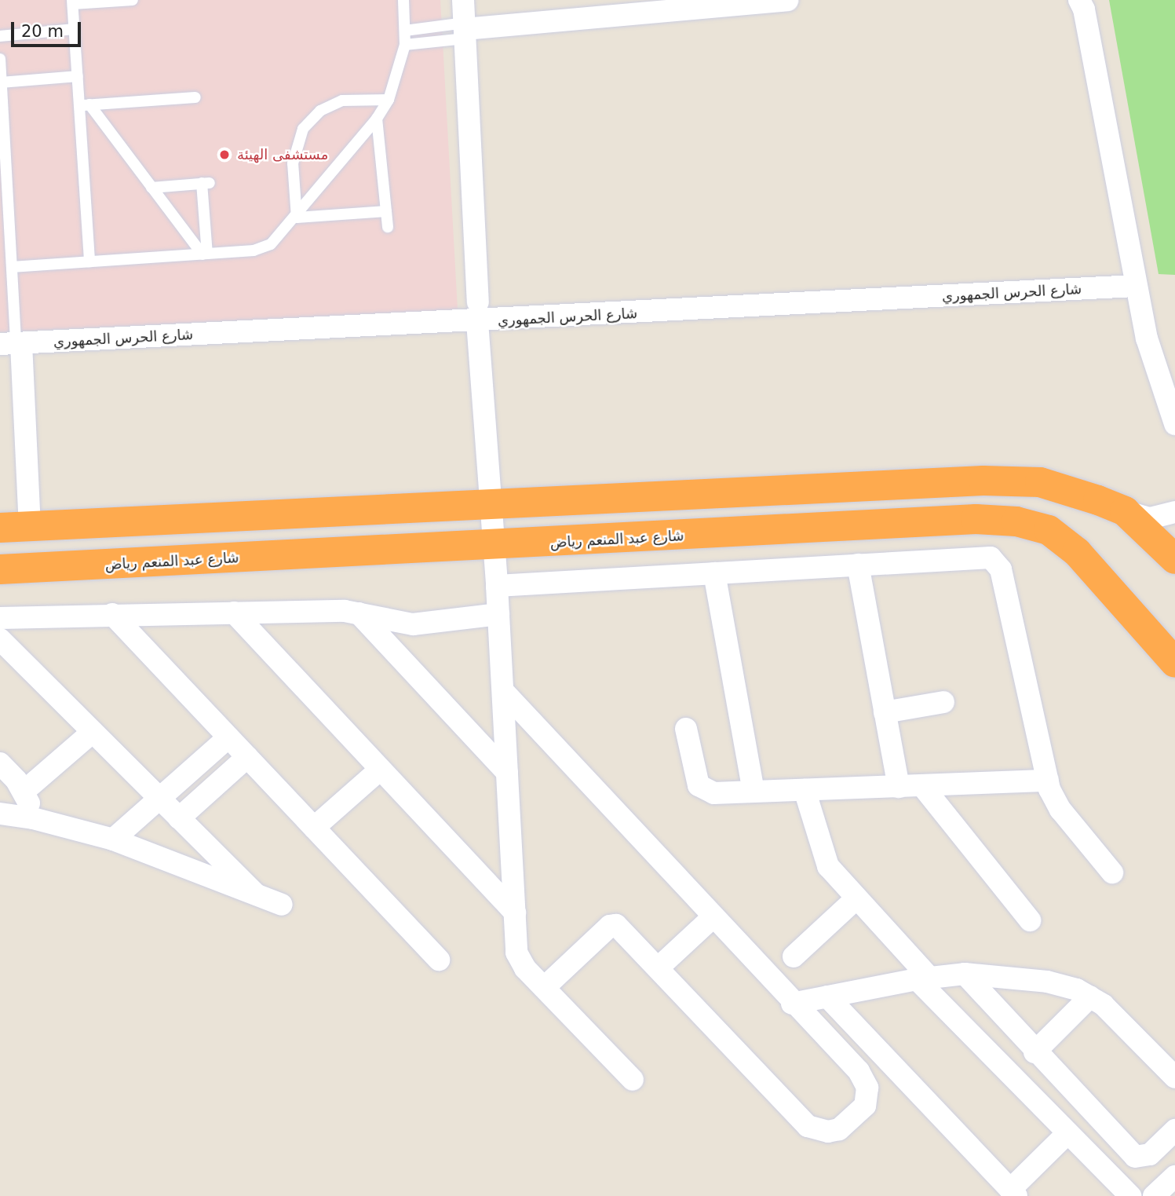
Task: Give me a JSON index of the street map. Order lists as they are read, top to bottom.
{
  "streets": {
    "highway": ["شارع عبد المنعم رياض"],
    "street": ["شارع الحرس الجمهوري"]
  },
  "places": ["مستشفى الهيئة"],
  "scale_bar": "20 m"
}
